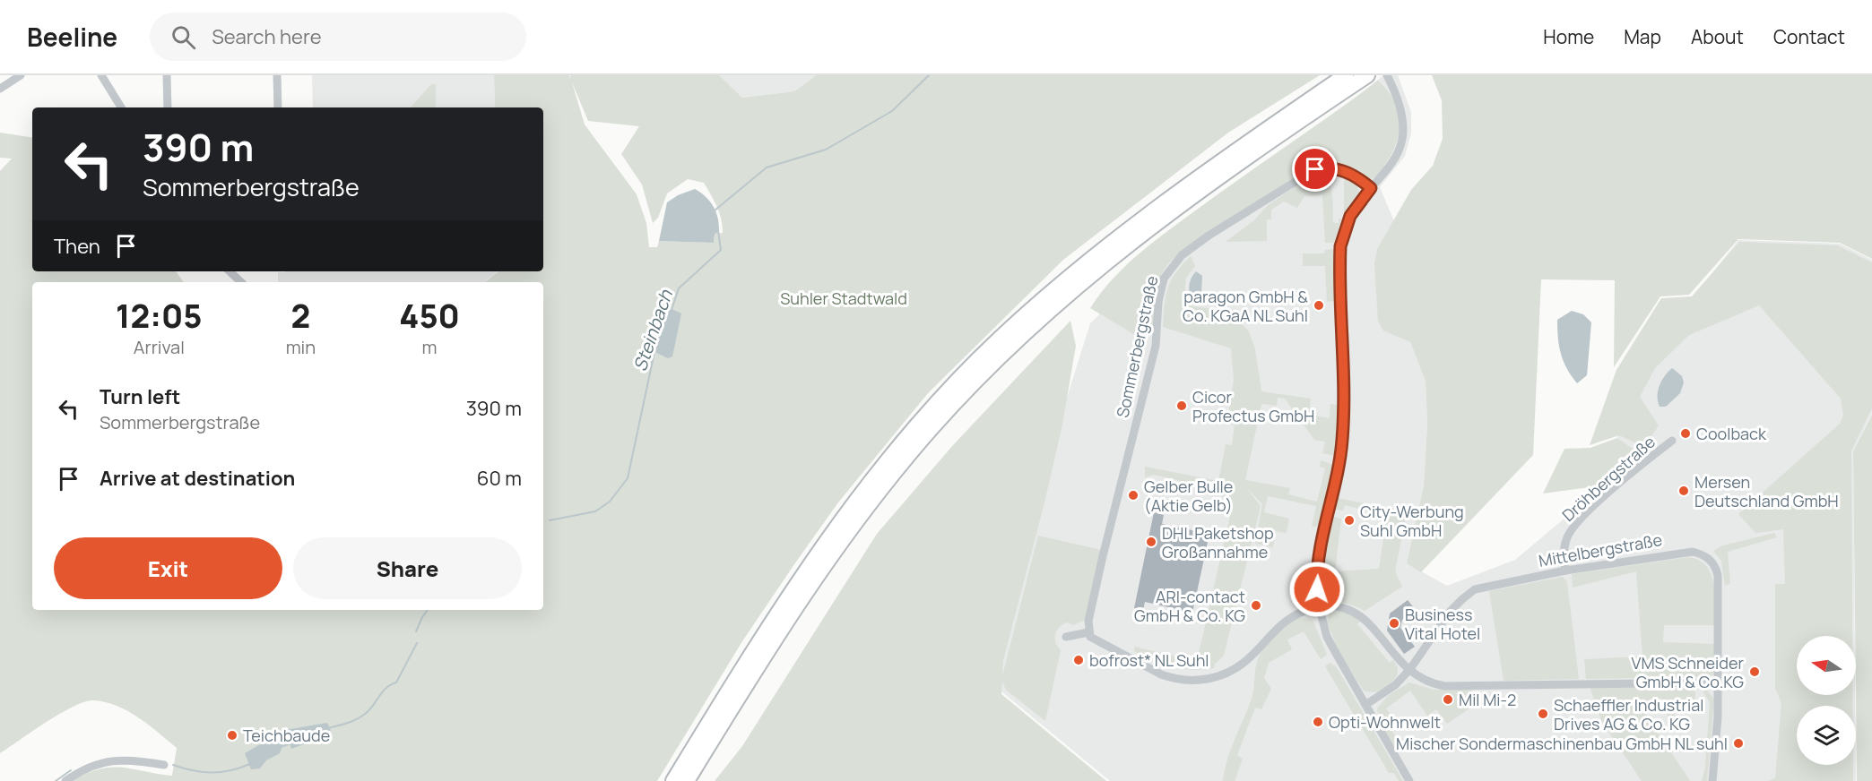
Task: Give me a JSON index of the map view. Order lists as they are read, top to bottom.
{
  "streets": {
    "street": ["Sommerbergstraße", "Dröhbergstraße", "Mittelbergstraße"]
  },
  "crossings": [
    ["Dröhbergstraße", "Mittelbergstraße"]
  ],
  "water": ["Steinbach"],
  "parks": ["Suhler Stadtwald"],
  "places": [
    "paragon GmbH & Co. KGaA NL Suhl",
    "Cicor Profectus GmbH",
    "Coolback",
    "Mersen Deutschland GmbH",
    "Gelber Bulle (Aktie Gelb)",
    "City-Werbung Suhl GmbH",
    "DHL Paketshop Großannahme",
    "ARI-contact GmbH & Co. KG",
    "Business Vital Hotel",
    "bofrost* NL Suhl",
    "VMS Schneider GmbH & Co.KG",
    "Mil Mi-2",
    "Schaeffler Industrial Drives AG & Co. KG",
    "Opti-Wohnwelt",
    "Teichbaude",
    "Mischer Sondermaschinenbau GmbH NL suhl"
  ],
  "north": "left",
  "page": {
    "header": "Beeline",
    "search": "Search here",
    "nav": [
      "Home",
      "Map",
      "About",
      "Contact"
    ],
    "turn": ["390 m", "Sommerbergstraße"],
    "then": "Then",
    "eta": [
      "12:05",
      "Arrival",
      "2",
      "min",
      "450",
      "m"
    ],
    "list": [
      {
        "name": "Turn left",
        "note": "Sommerbergstraße",
        "value": "390 m"
      },
      {
        "name": "Arrive at destination",
        "value": "60 m"
      }
    ],
    "buttons": ["Exit", "Share"]
  }
}
